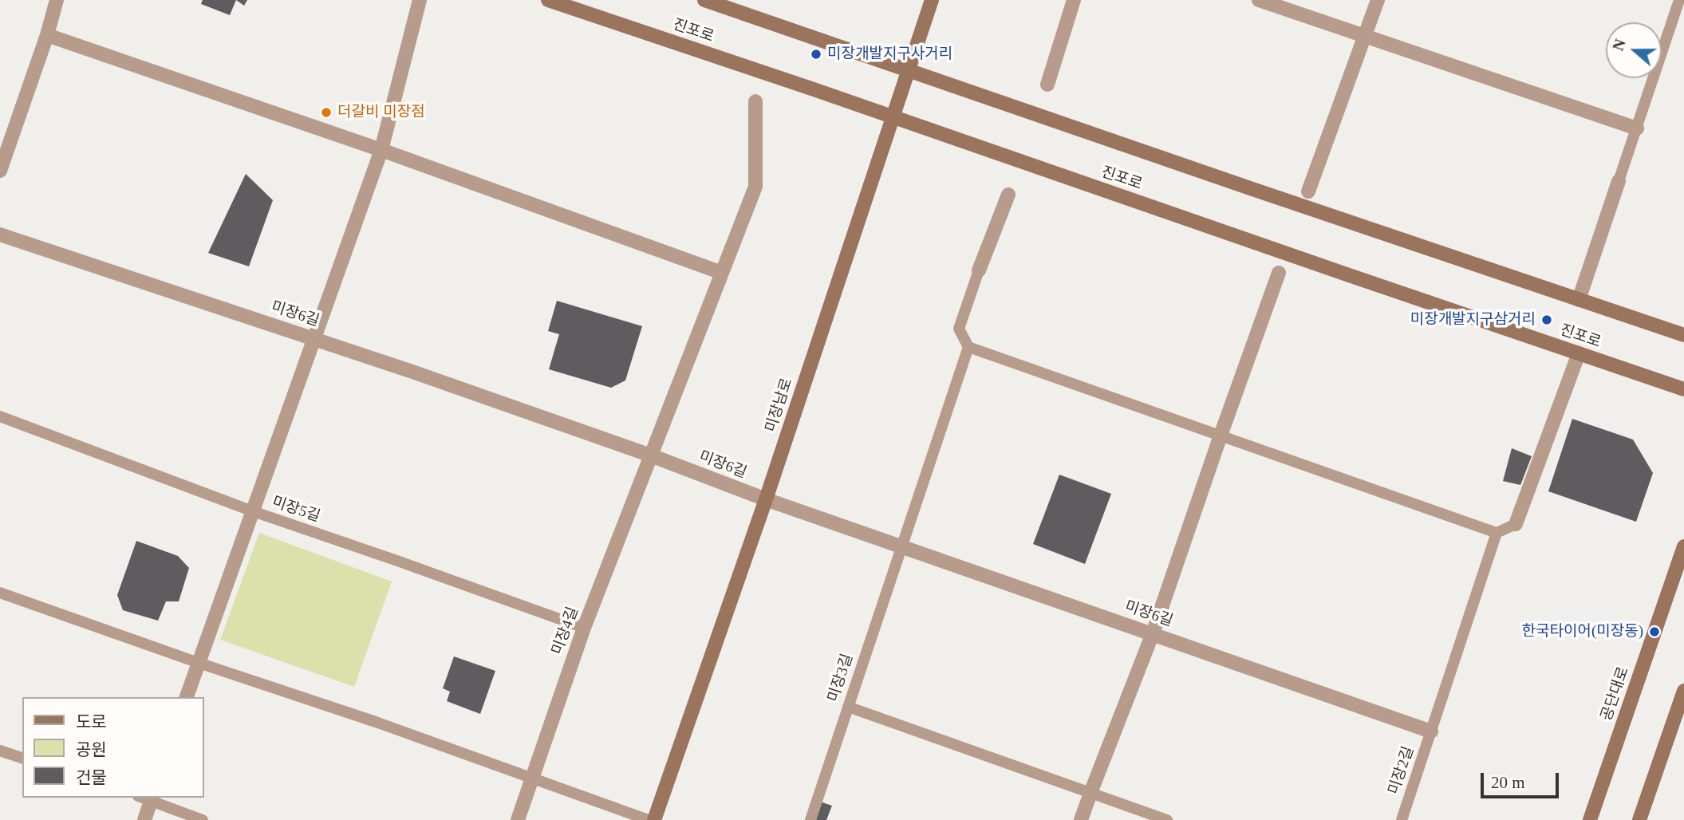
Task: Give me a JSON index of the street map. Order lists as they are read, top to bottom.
{
  "streets": {
    "street": [
      "진포로",
      "미장6길",
      "미장남로",
      "미장4길",
      "공단대로"
    ],
    "lane": ["미장5길", "미장3길", "미장2길"]
  },
  "crossings": [
    ["진포로", "미장남로"],
    ["미장6길", "미장남로"],
    ["미장6길", "미장4길"],
    ["미장6길", "미장3길"],
    ["미장6길", "미장2길"],
    ["미장5길", "미장4길"]
  ],
  "places": [
    "미장개발지구사거리",
    "더갈비 미장점",
    "미장개발지구삼거리",
    "한국타이어(미장동)"
  ],
  "legend": ["도로", "공원", "건물"],
  "scale_bar": "20 m",
  "north": "left"
}
